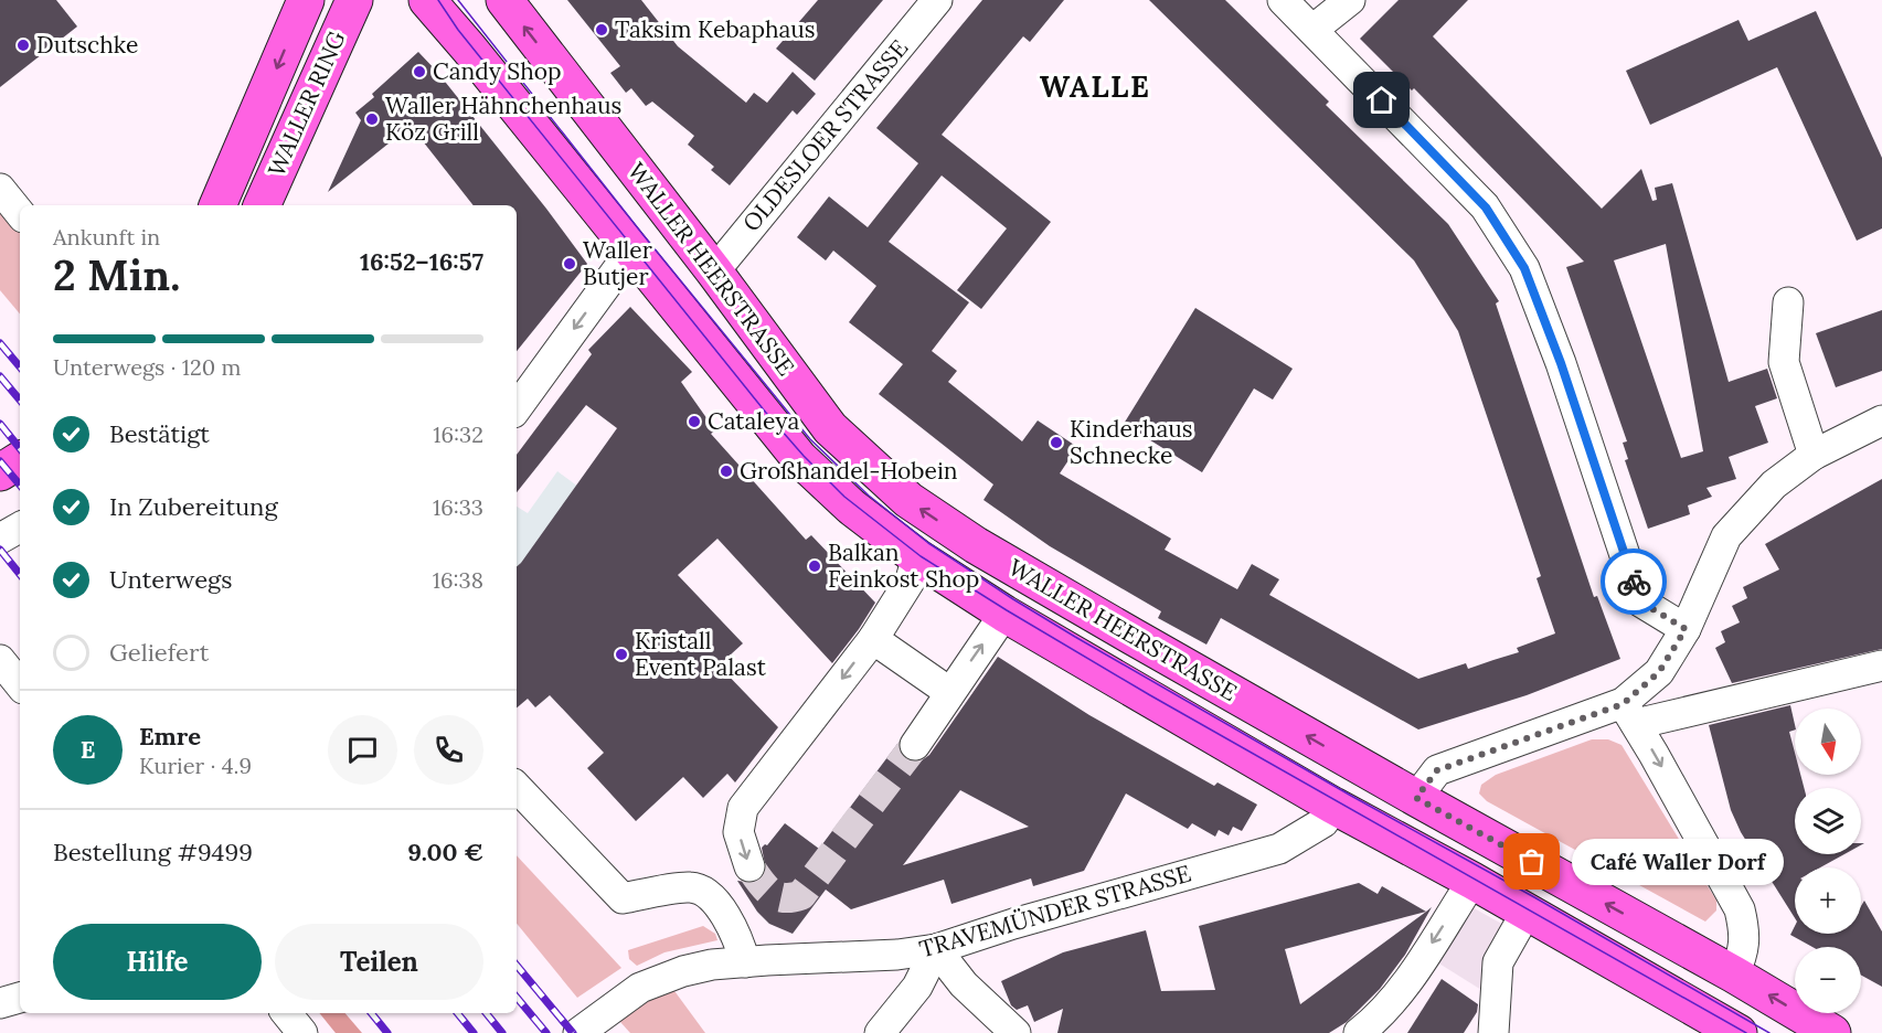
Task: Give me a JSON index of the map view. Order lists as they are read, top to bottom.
{
  "streets": {
    "main road": ["WALLER RING", "WALLER HEERSTRASSE"],
    "street": ["OLDESLOER STRASSE", "TRAVEMÜNDER STRASSE"]
  },
  "crossings": [
    ["OLDESLOER STRASSE", "WALLER HEERSTRASSE"],
    ["WALLER HEERSTRASSE", "TRAVEMÜNDER STRASSE"]
  ],
  "districts": ["WALLE"],
  "places": [
    "Taksim Kebaphaus",
    "Dutschke",
    "Candy Shop",
    "Waller Hähnchenhaus Köz Grill",
    "Waller Butjer",
    "Cataleya",
    "Kinderhaus Schnecke",
    "Großhandel-Hobein",
    "Balkan Feinkost Shop",
    "Kristall Event Palast",
    "Café Waller Dorf"
  ],
  "north": "bottom",
  "page": {
    "heading": ["2 Min.", "Ankunft in", "16:52–16:57"],
    "panel": [
      "Emre",
      "Kurier · 4.9",
      "Bestellung #9499",
      "9.00 €"
    ],
    "bar": "Unterwegs · 120 m",
    "list": [
      ["Bestätigt", "16:32"],
      ["In Zubereitung", "16:33"],
      ["Unterwegs", "16:38"],
      "Geliefert"
    ],
    "map_buttons": ["+", "−"],
    "round": "E",
    "bubble": "Café Waller Dorf",
    "buttons": ["Hilfe", "Teilen"]
  }
}
